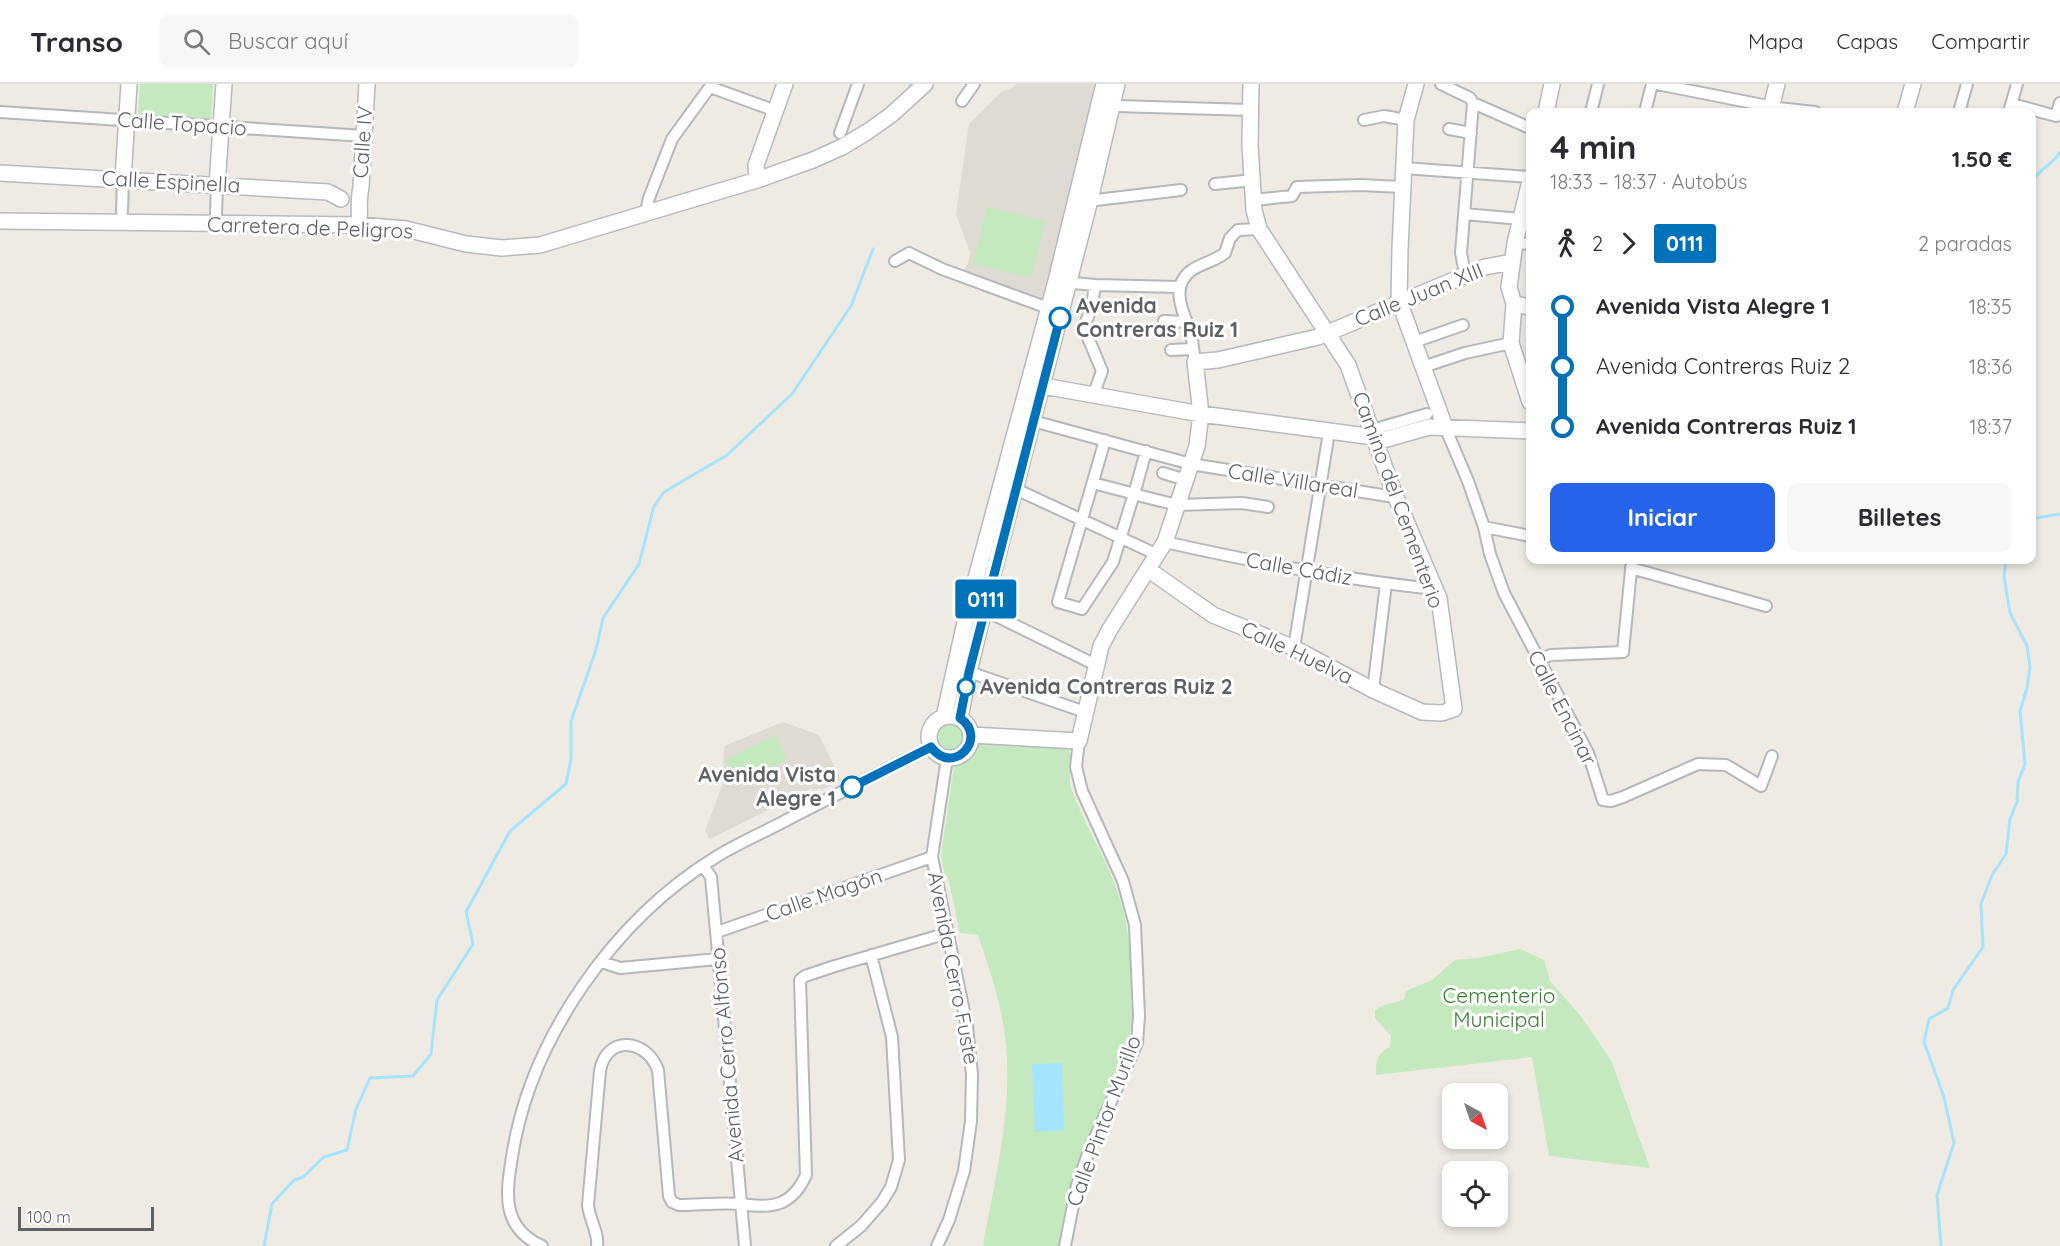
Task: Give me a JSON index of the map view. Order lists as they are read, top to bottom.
{
  "streets": {
    "street": [
      "Calle Topacio",
      "Calle IV",
      "Calle Espinella",
      "Carretera de Peligros",
      "Calle Juan XIII",
      "Calle Villareal",
      "Camino del Cementerio",
      "Calle Cádiz",
      "Calle Huelva",
      "Calle Encinar",
      "Calle Magón",
      "Avenida Cerro Fuste",
      "Avenida Cerro Alfonso",
      "Calle Pintor Murillo"
    ]
  },
  "crossings": [
    ["Calle Topacio", "Calle IV"],
    ["Calle IV", "Calle Espinella"],
    ["Calle IV", "Carretera de Peligros"],
    ["Calle Espinella", "Carretera de Peligros"],
    ["Calle Juan XIII", "Camino del Cementerio"],
    ["Calle Juan XIII", "Calle Pintor Murillo"],
    ["Calle Villareal", "Camino del Cementerio"],
    ["Calle Villareal", "Calle Pintor Murillo"],
    ["Camino del Cementerio", "Calle Cádiz"],
    ["Camino del Cementerio", "Calle Huelva"],
    ["Calle Cádiz", "Calle Pintor Murillo"],
    ["Calle Huelva", "Calle Pintor Murillo"],
    ["Calle Magón", "Avenida Cerro Fuste"],
    ["Calle Magón", "Avenida Cerro Alfonso"]
  ],
  "parks": ["Cementerio Municipal"],
  "places": ["Avenida Contreras Ruiz 1", "Avenida Contreras Ruiz 2", "Avenida Vista Alegre 1"],
  "lines": ["bus line 0111"],
  "scale_bar": "100 m",
  "north": "bottom right",
  "page": {
    "header": "Transo",
    "search": "Buscar aquí",
    "nav": ["Mapa", "Capas", "Compartir"],
    "on_map": "0111",
    "heading": ["4 min", "18:33 – 18:37 · Autobús", "1.50 €"],
    "legs": ["2", "0111", "2 paradas"],
    "list": [
      {
        "name": "Avenida Vista Alegre 1",
        "value": "18:35"
      },
      {
        "name": "Avenida Contreras Ruiz 2",
        "value": "18:36"
      },
      {
        "name": "Avenida Contreras Ruiz 1",
        "value": "18:37"
      }
    ],
    "buttons": ["Iniciar", "Billetes"],
    "scale": "100 m"
  }
}
